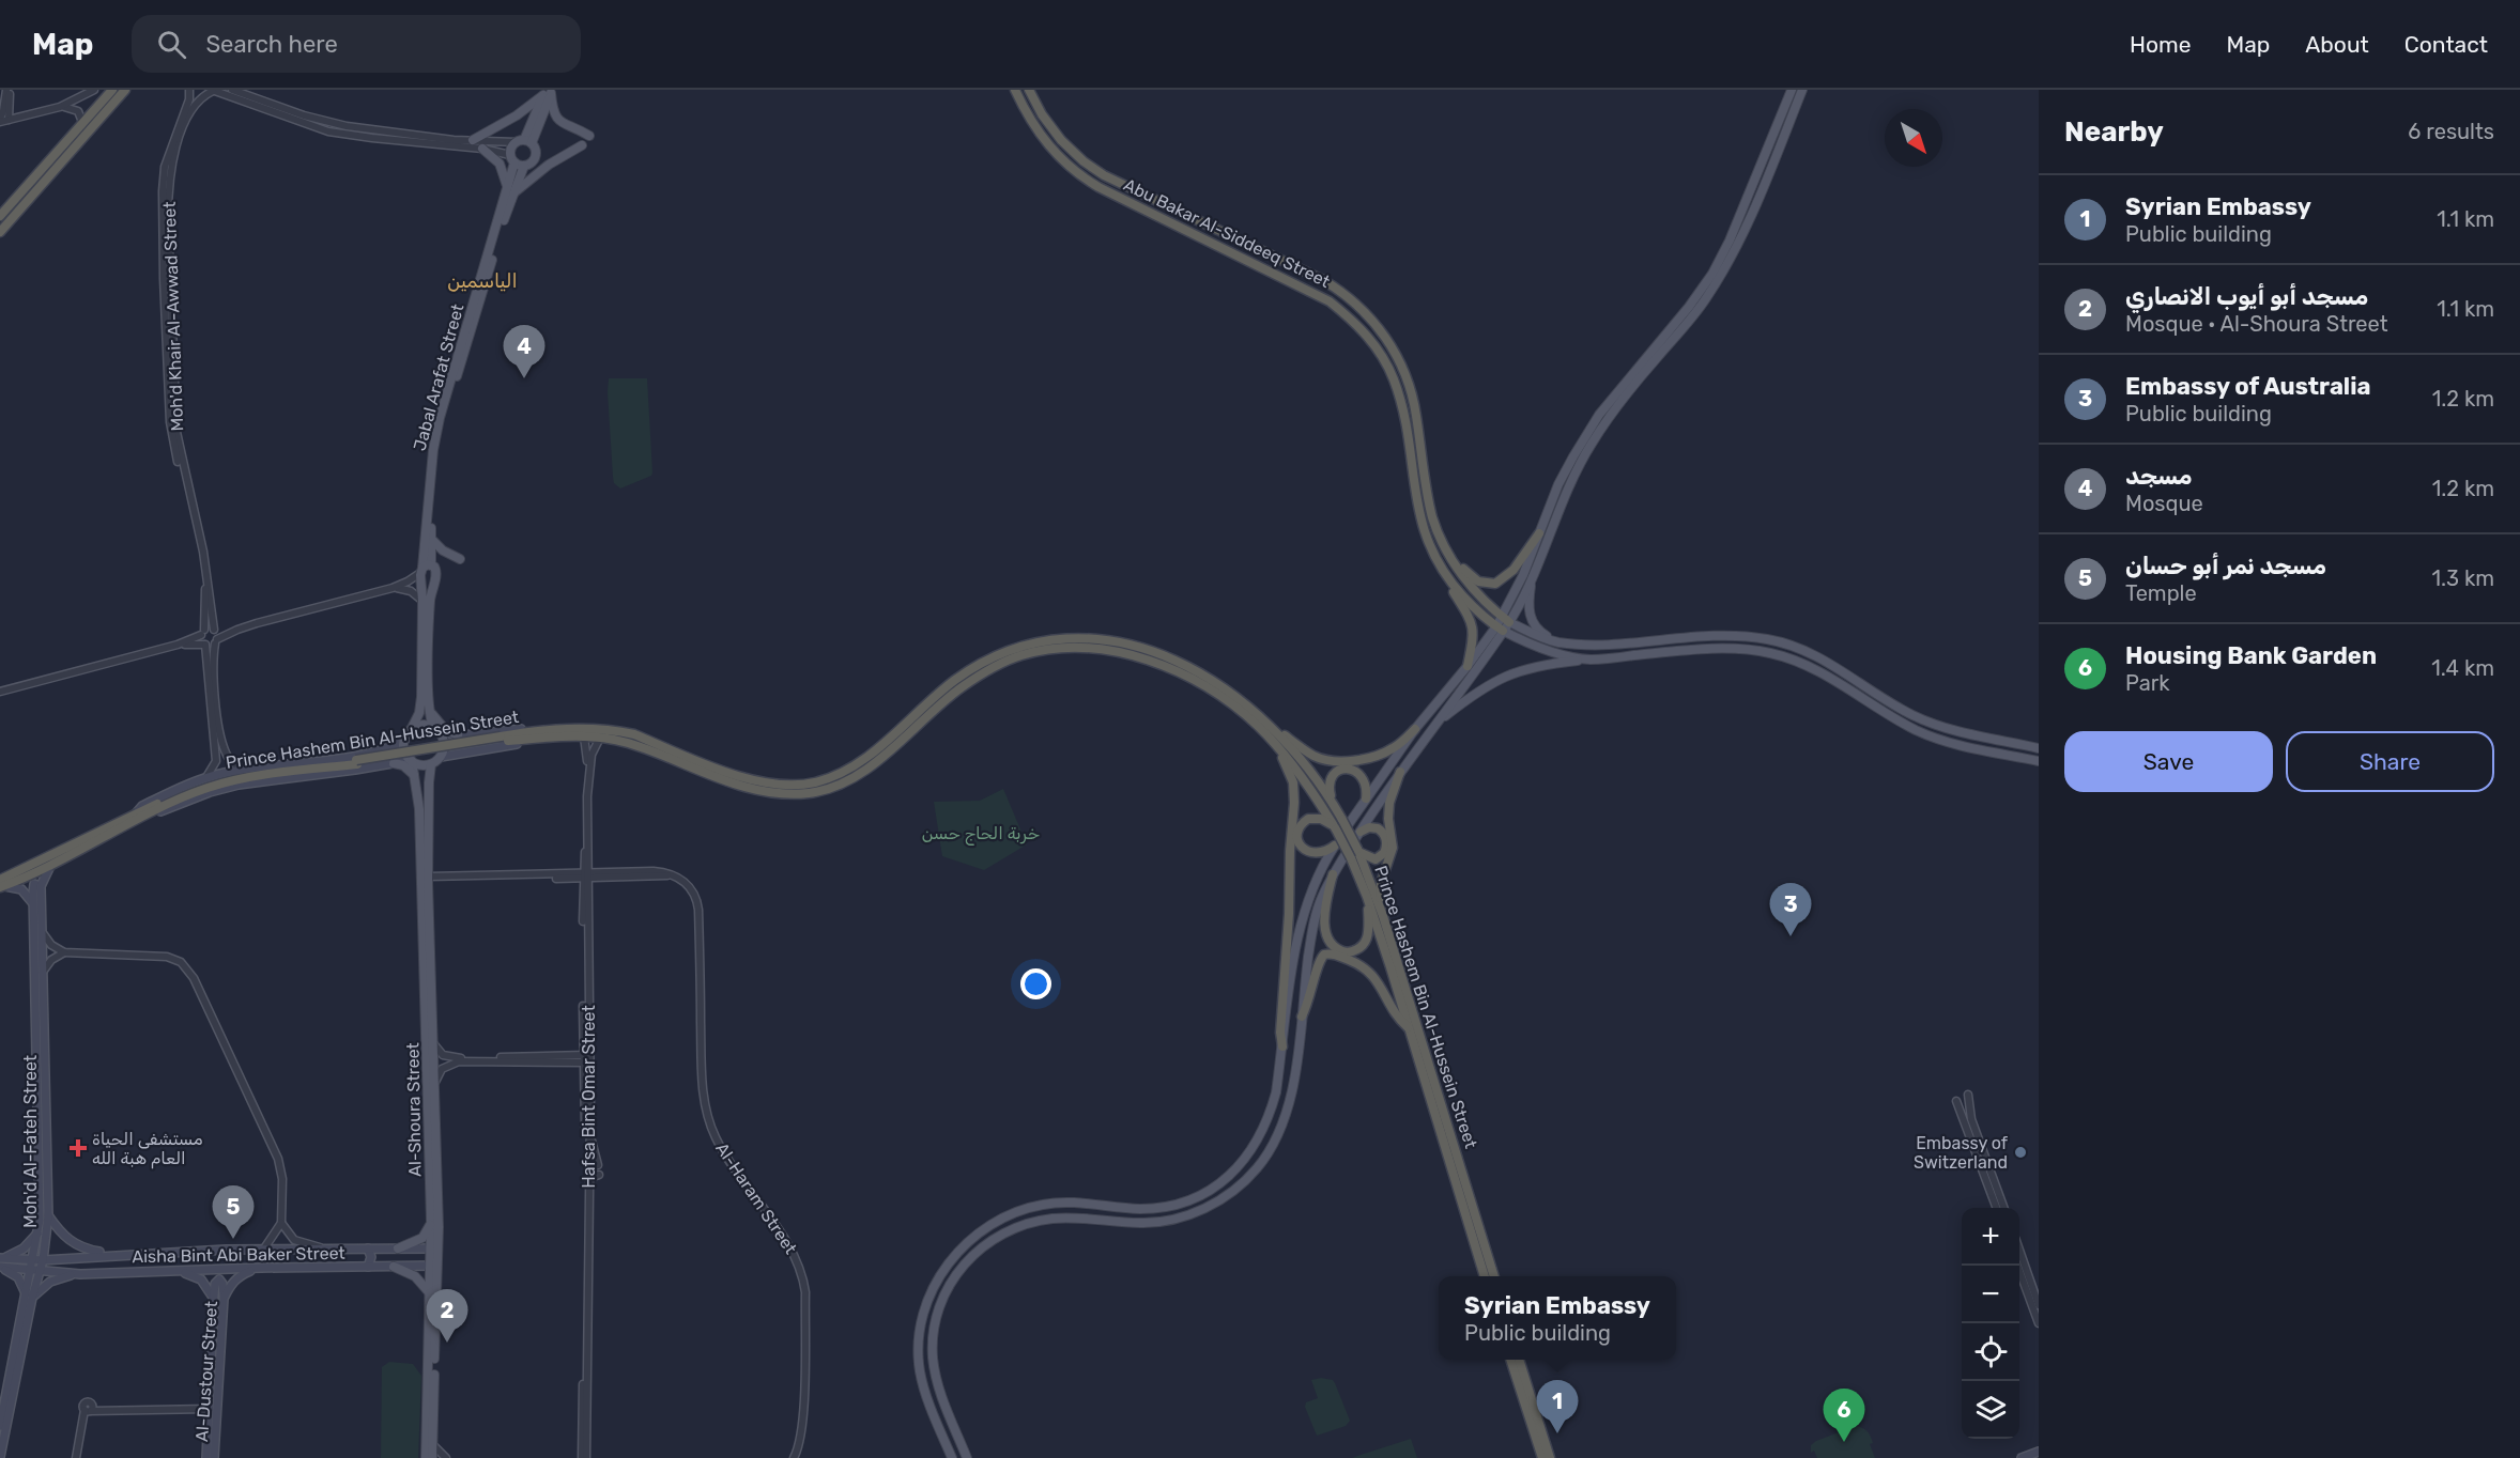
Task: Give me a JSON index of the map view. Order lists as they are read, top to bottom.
{
  "streets": {
    "highway": ["Abu Bakar Al-Siddeeq Street", "Prince Hashem Bin Al-Hussein Street"],
    "main road": [
      "Jabal Arafat Street",
      "Al-Shoura Street",
      "Moh'd Al-Fateh Street",
      "Aisha Bint Abi Baker Street",
      "Al-Dustour Street"
    ],
    "street": ["Moh'd Khair Al-Awwad Street", "Hafsa Bint Omar Street", "Al-Haram Street"]
  },
  "crossings": [
    ["Jabal Arafat Street", "Prince Hashem Bin Al-Hussein Street"],
    ["Jabal Arafat Street", "Al-Shoura Street"],
    ["Prince Hashem Bin Al-Hussein Street", "Hafsa Bint Omar Street"],
    ["Prince Hashem Bin Al-Hussein Street", "Al-Shoura Street"],
    ["Hafsa Bint Omar Street", "Al-Haram Street"],
    ["Al-Shoura Street", "Al-Haram Street"],
    ["Al-Shoura Street", "Aisha Bint Abi Baker Street"],
    ["Moh'd Al-Fateh Street", "Aisha Bint Abi Baker Street"],
    ["Aisha Bint Abi Baker Street", "Al-Dustour Street"]
  ],
  "districts": ["الياسمين"],
  "parks": ["خربة الحاج حسن"],
  "places": {
    "health": ["مستشفى الحياة العام هبة الله"],
    "other": ["Embassy of Switzerland"]
  },
  "north": "bottom right",
  "page": {
    "header": "Map",
    "search": "Search here",
    "nav": [
      "Home",
      "Map",
      "About",
      "Contact"
    ],
    "heading": ["Nearby", "6 results"],
    "list": [
      {
        "mark": "1",
        "name": "Syrian Embassy",
        "note": "Public building",
        "value": "1.1 km"
      },
      {
        "mark": "2",
        "name": "مسجد أبو أيوب الانصاري",
        "note": "Mosque · Al-Shoura Street",
        "value": "1.1 km"
      },
      {
        "mark": "3",
        "name": "Embassy of Australia",
        "note": "Public building",
        "value": "1.2 km"
      },
      {
        "mark": "4",
        "name": "مسجد",
        "note": "Mosque",
        "value": "1.2 km"
      },
      {
        "mark": "5",
        "name": "مسجد نمر أبو حسان",
        "note": "Temple",
        "value": "1.3 km"
      },
      {
        "mark": "6",
        "name": "Housing Bank Garden",
        "note": "Park",
        "value": "1.4 km"
      }
    ],
    "pins": [
      "4",
      "3",
      "5",
      "2",
      "1",
      "6"
    ],
    "buttons": ["Save", "Share"],
    "map_buttons": ["+", "−"],
    "popup": ["Syrian Embassy", "Public building"]
  }
}
